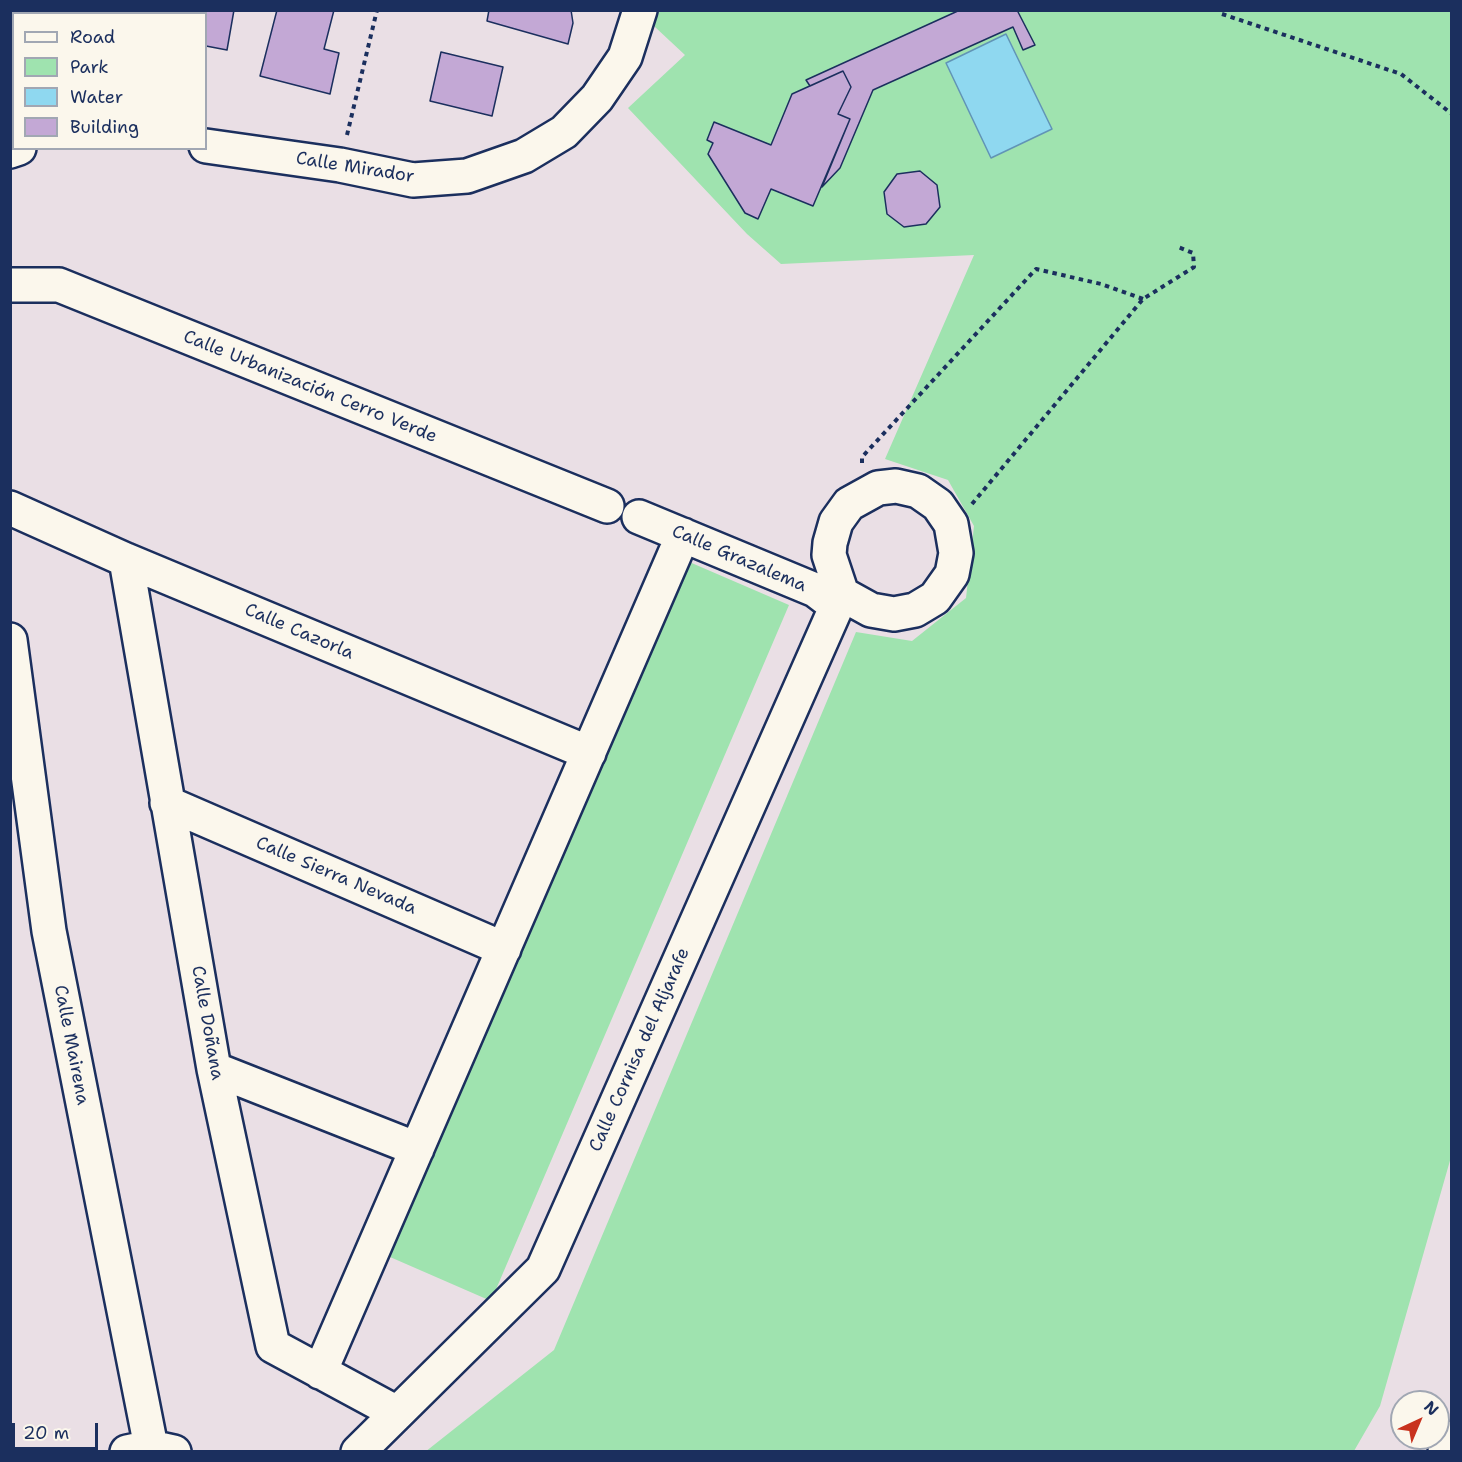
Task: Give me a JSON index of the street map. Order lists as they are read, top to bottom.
{
  "streets": {
    "street": [
      "Calle Mirador",
      "Calle Urbanización Cerro Verde",
      "Calle Grazalema",
      "Calle Cazorla",
      "Calle Sierra Nevada",
      "Calle Doñana",
      "Calle Mairena",
      "Calle Cornisa del Aljarafe"
    ]
  },
  "crossings": [
    ["Calle Grazalema", "Calle Cornisa del Aljarafe"],
    ["Calle Cazorla", "Calle Doñana"],
    ["Calle Sierra Nevada", "Calle Doñana"],
    ["Calle Doñana", "Calle Cornisa del Aljarafe"]
  ],
  "legend": [
    "Road",
    "Park",
    "Water",
    "Building"
  ],
  "scale_bar": "20 m",
  "north": "top right"
}
